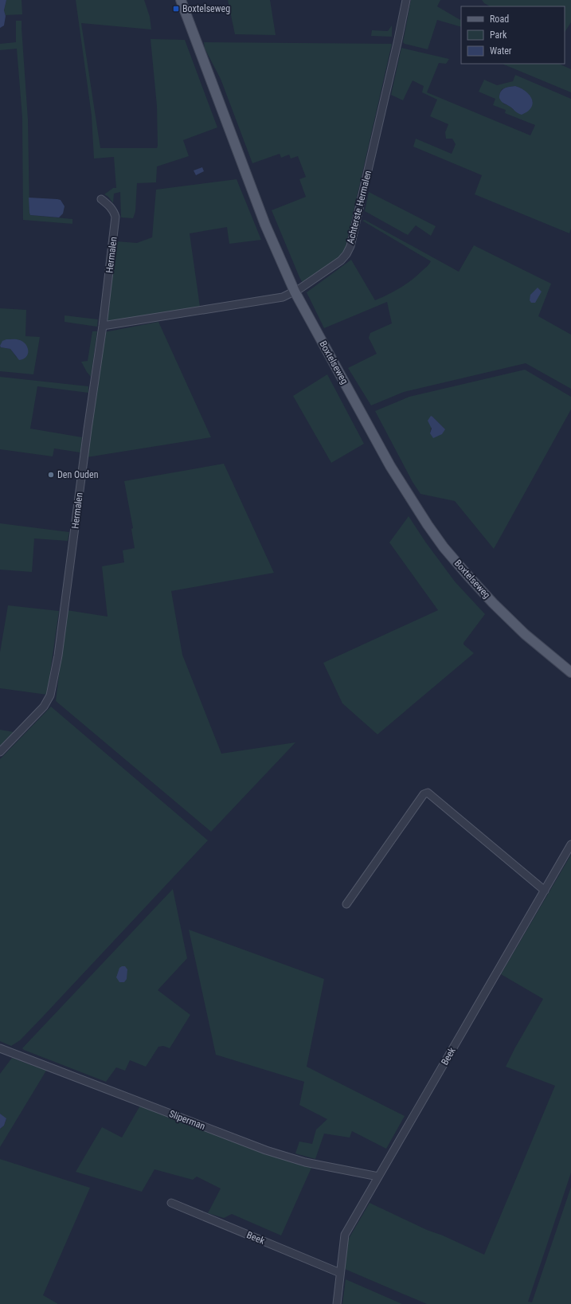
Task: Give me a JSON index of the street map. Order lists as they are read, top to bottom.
{
  "streets": {
    "main road": ["Boxtelseweg"],
    "street": [
      "Achterste Hermalen",
      "Hermalen",
      "Beek",
      "Sliperman"
    ]
  },
  "crossings": [
    ["Achterste Hermalen", "Hermalen"],
    ["Achterste Hermalen", "Boxtelseweg"],
    ["Beek", "Sliperman"]
  ],
  "places": {
    "transit": ["Boxtelseweg"],
    "other": ["Den Ouden"]
  },
  "legend": ["Road", "Park", "Water"]
}
